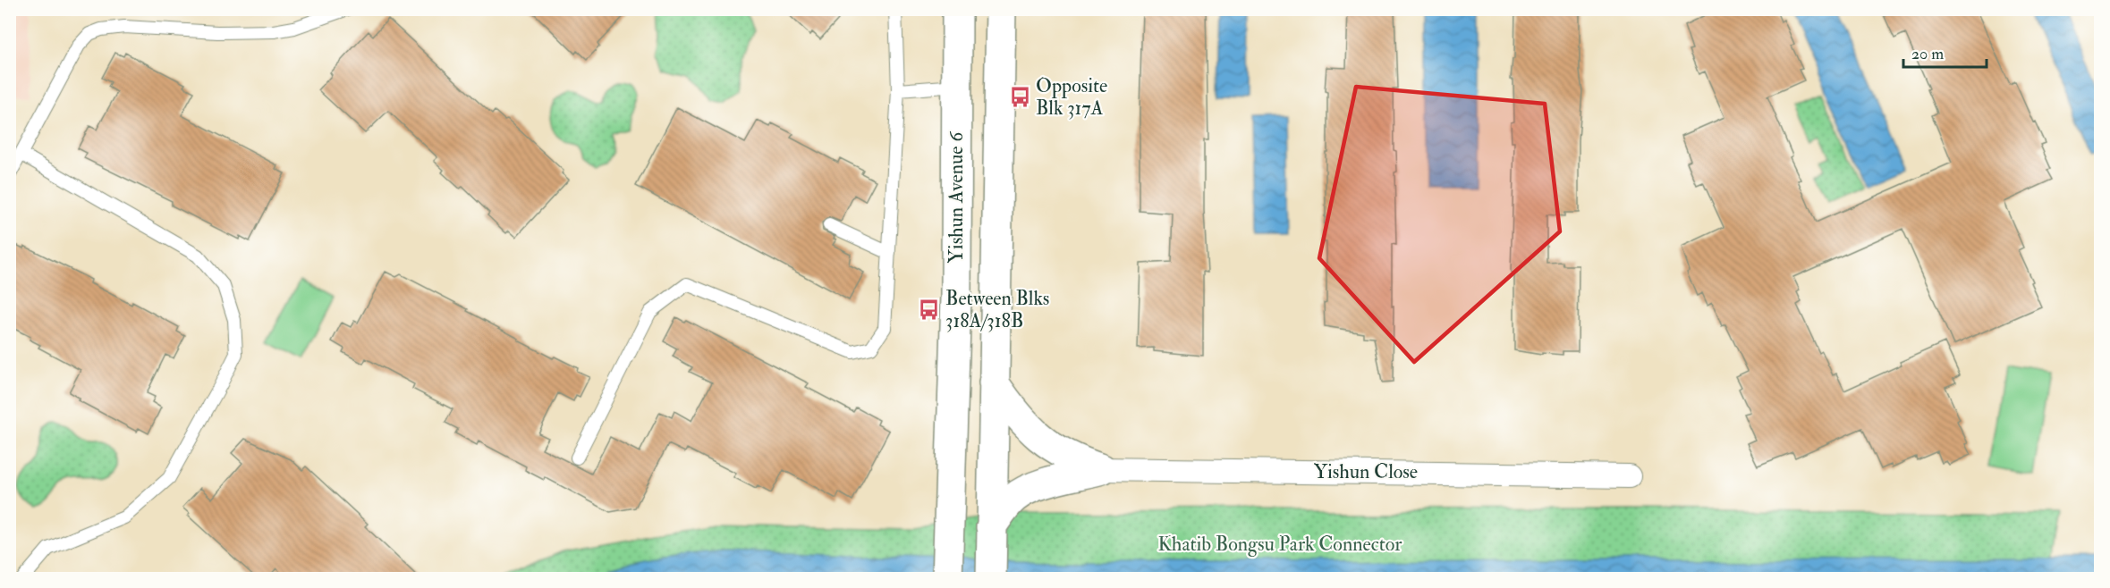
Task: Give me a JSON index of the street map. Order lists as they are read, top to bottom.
{
  "streets": {
    "main road": ["Yishun Avenue 6"],
    "street": ["Yishun Close"]
  },
  "parks": ["Khatib Bongsu Park Connector"],
  "places": {
    "bus stop": ["Opposite Blk 317A", "Between Blks 318A/318B"]
  },
  "scale_bar": "20 m"
}
